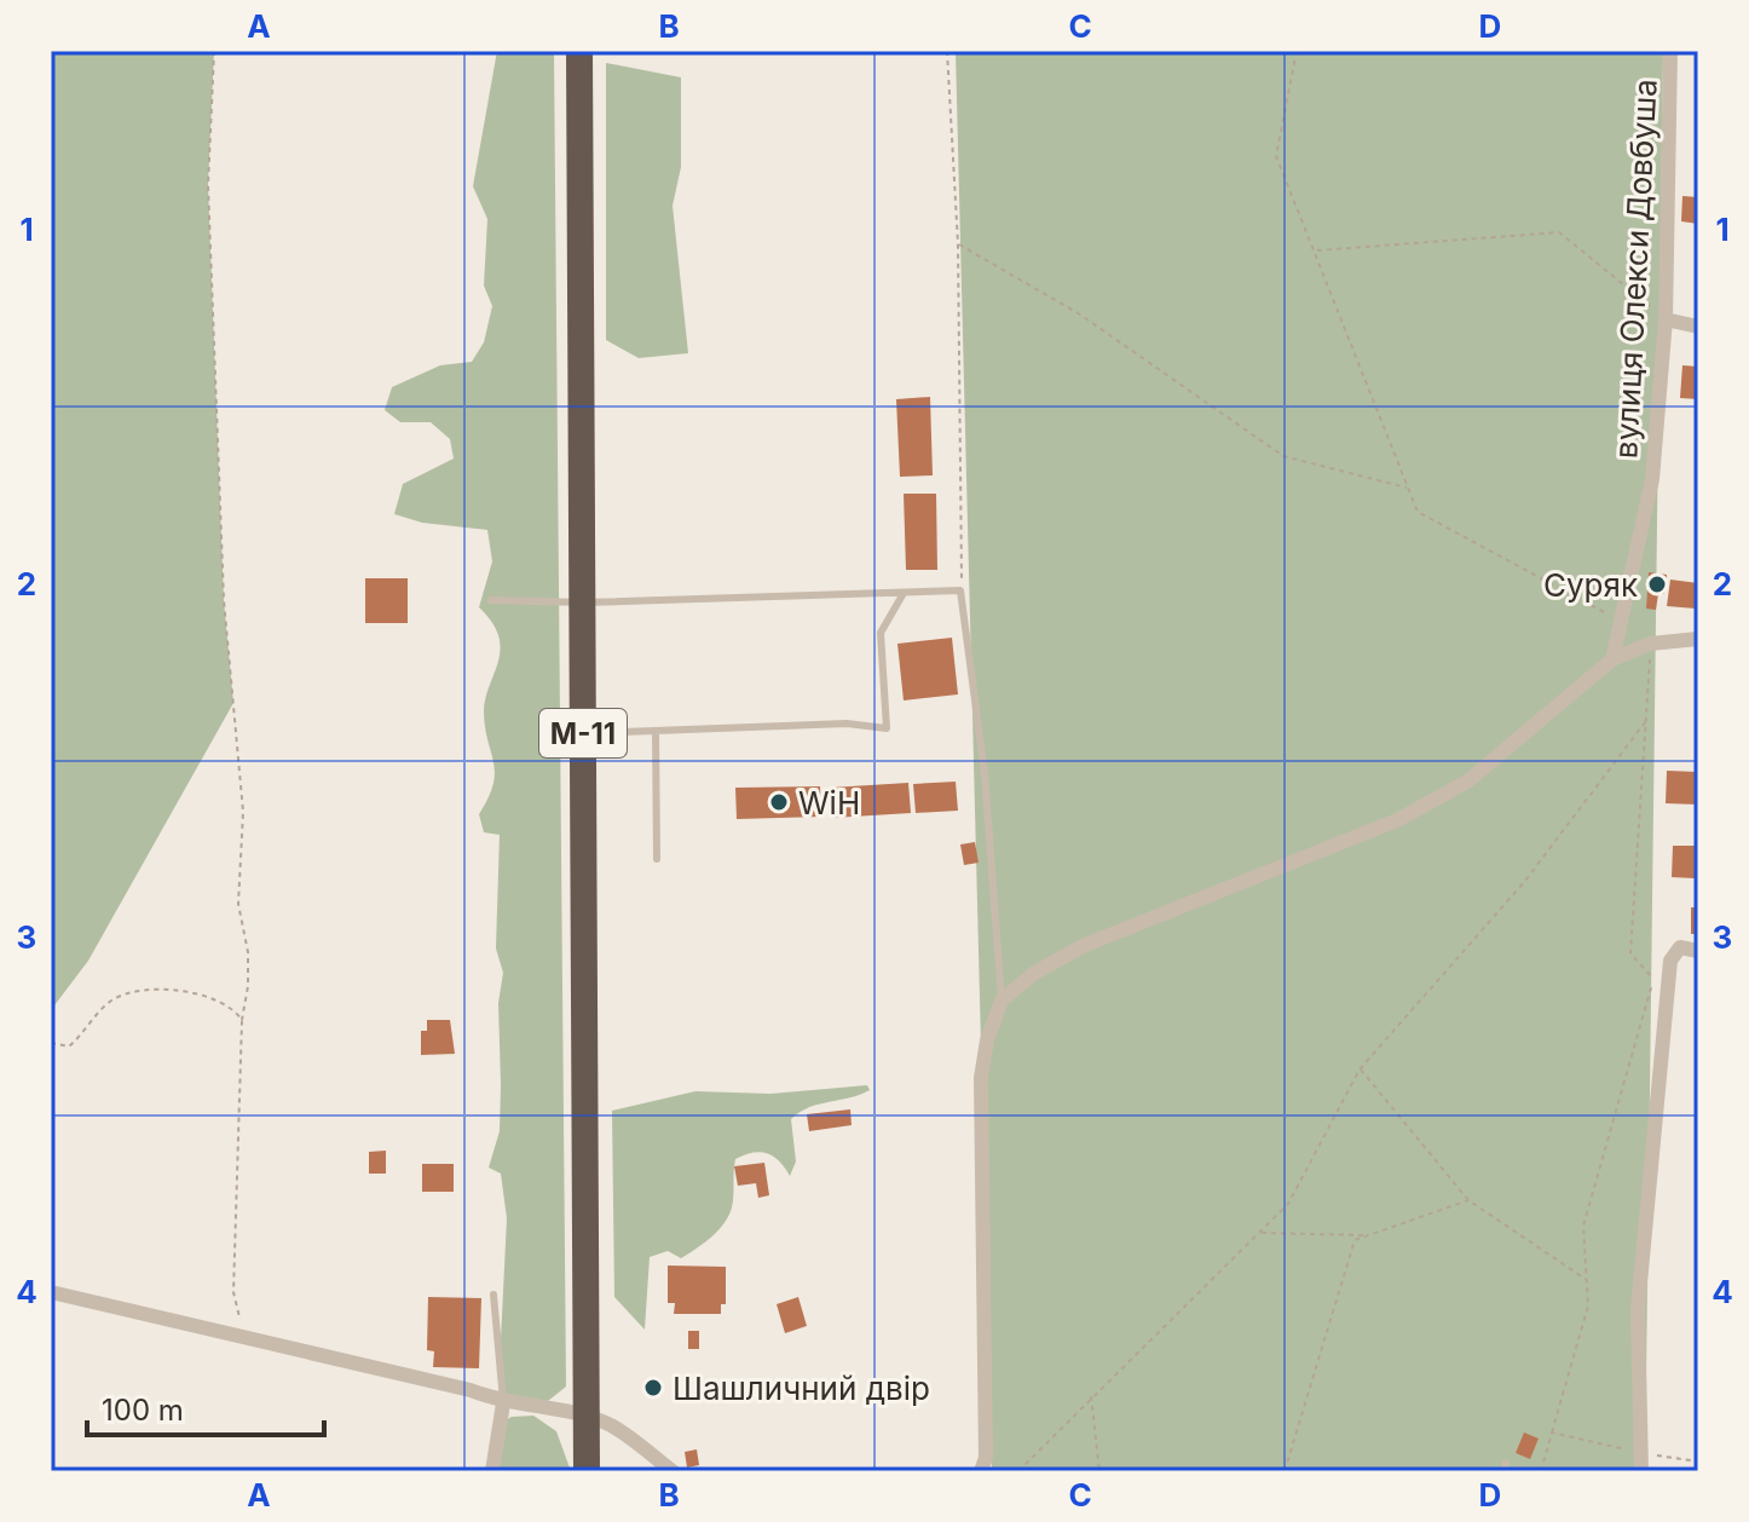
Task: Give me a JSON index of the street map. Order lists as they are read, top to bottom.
{
  "streets": {
    "highway": ["М-11"],
    "street": ["вулиця Олекси Довбуша"]
  },
  "places": ["Суряк", "WiH", "Шашличний двір"],
  "scale_bar": "100 m",
  "grid": {
    "columns": [
      "A",
      "B",
      "C",
      "D"
    ],
    "rows": [
      "1",
      "2",
      "3",
      "4"
    ]
  }
}
